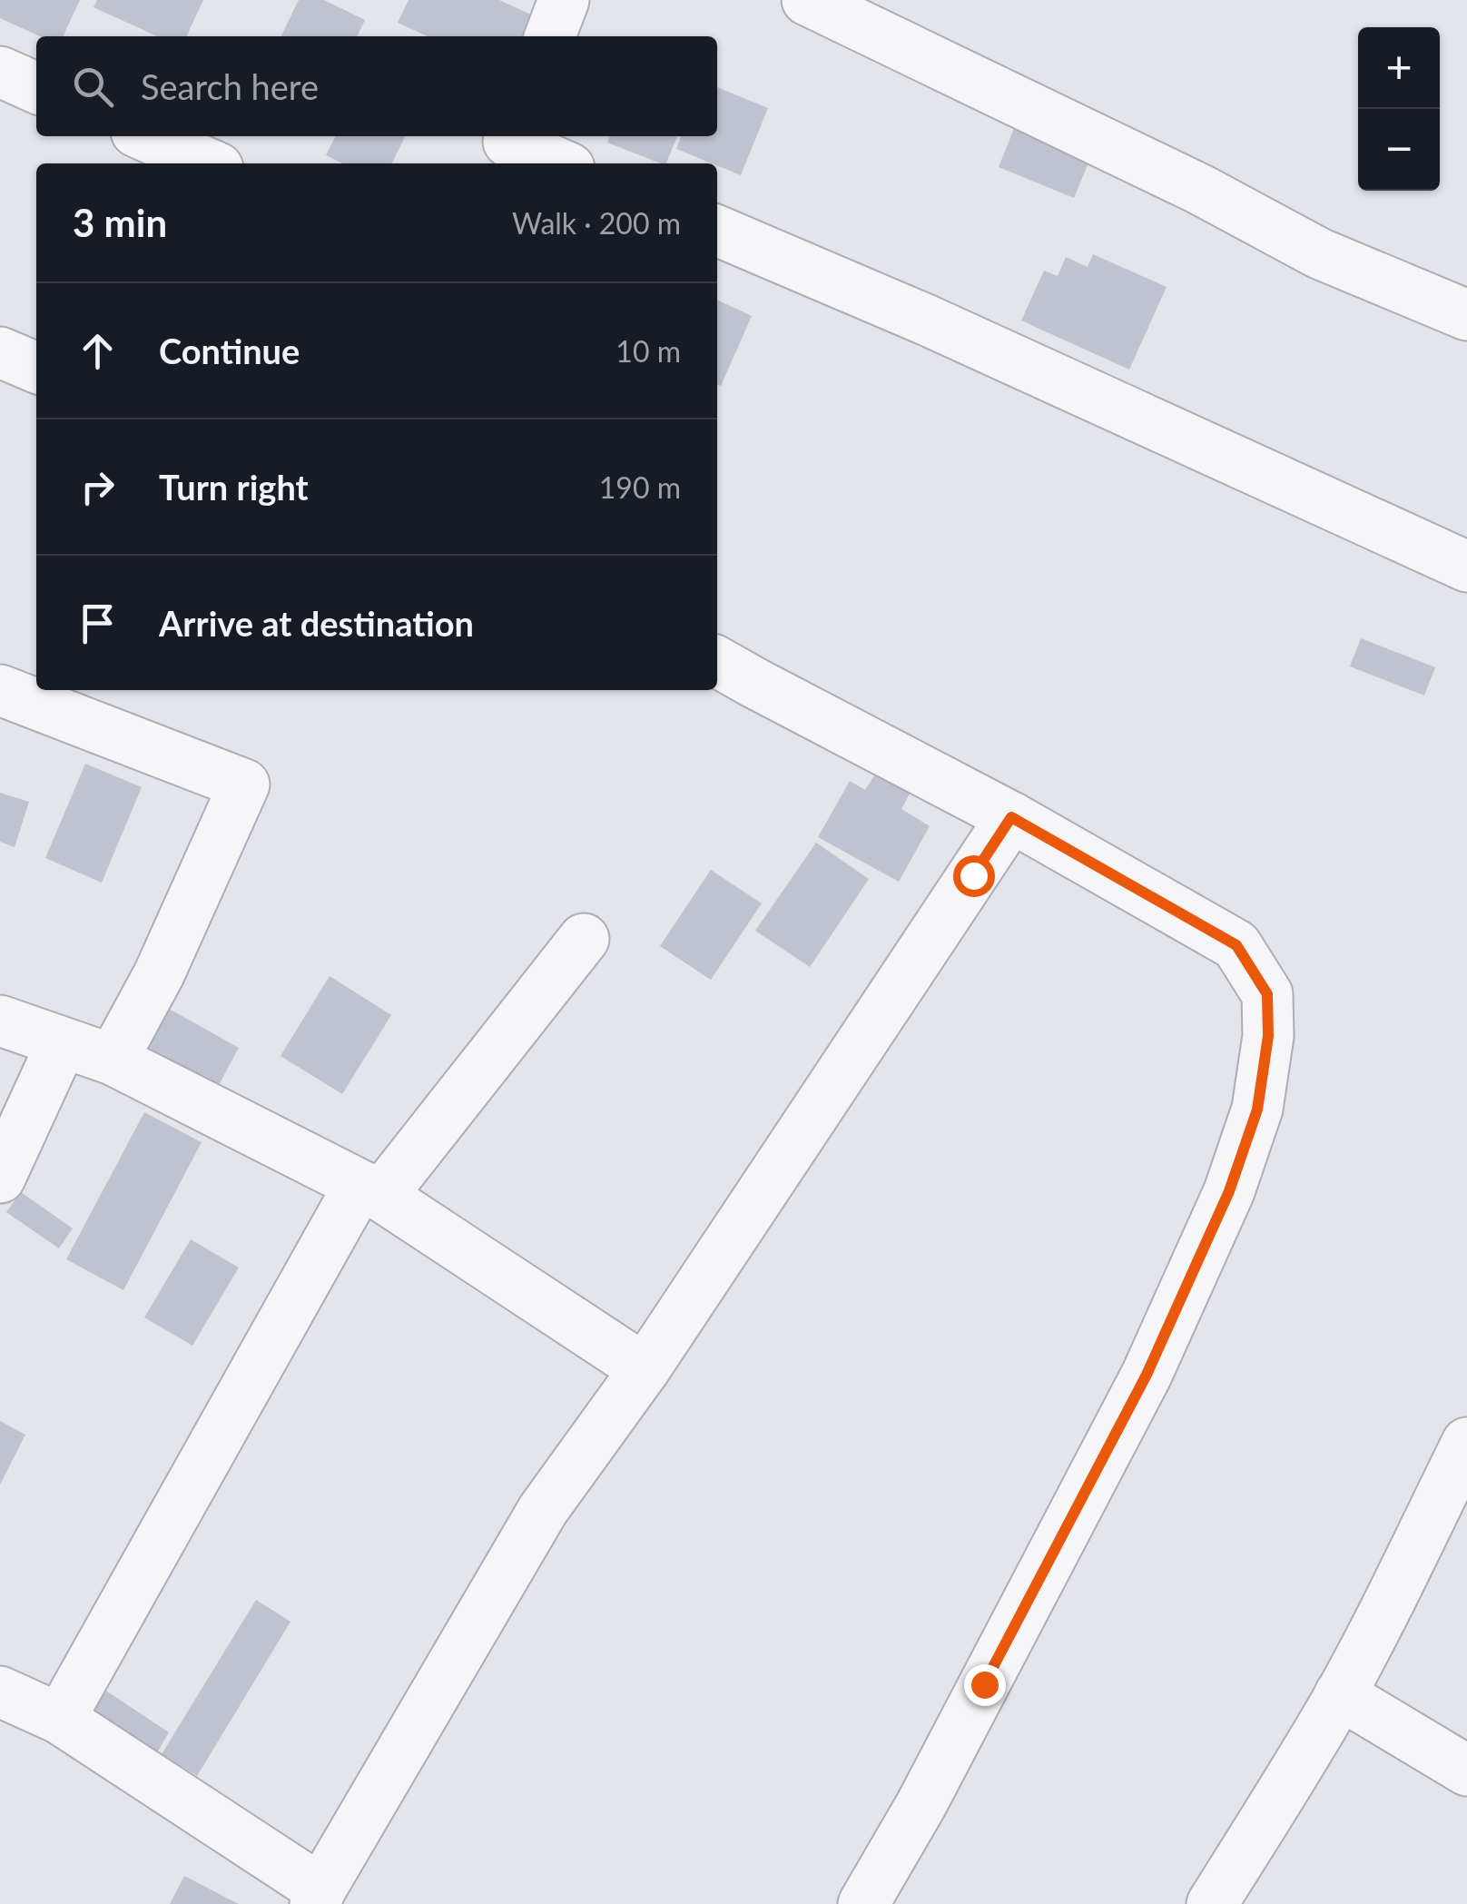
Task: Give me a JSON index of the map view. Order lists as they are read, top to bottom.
{
  "page": {
    "map_buttons": ["+", "−"],
    "search": "Search here",
    "heading": ["3 min", "Walk · 200 m"],
    "list": [
      ["Continue", "10 m"],
      ["Turn right", "190 m"],
      "Arrive at destination"
    ]
  }
}
